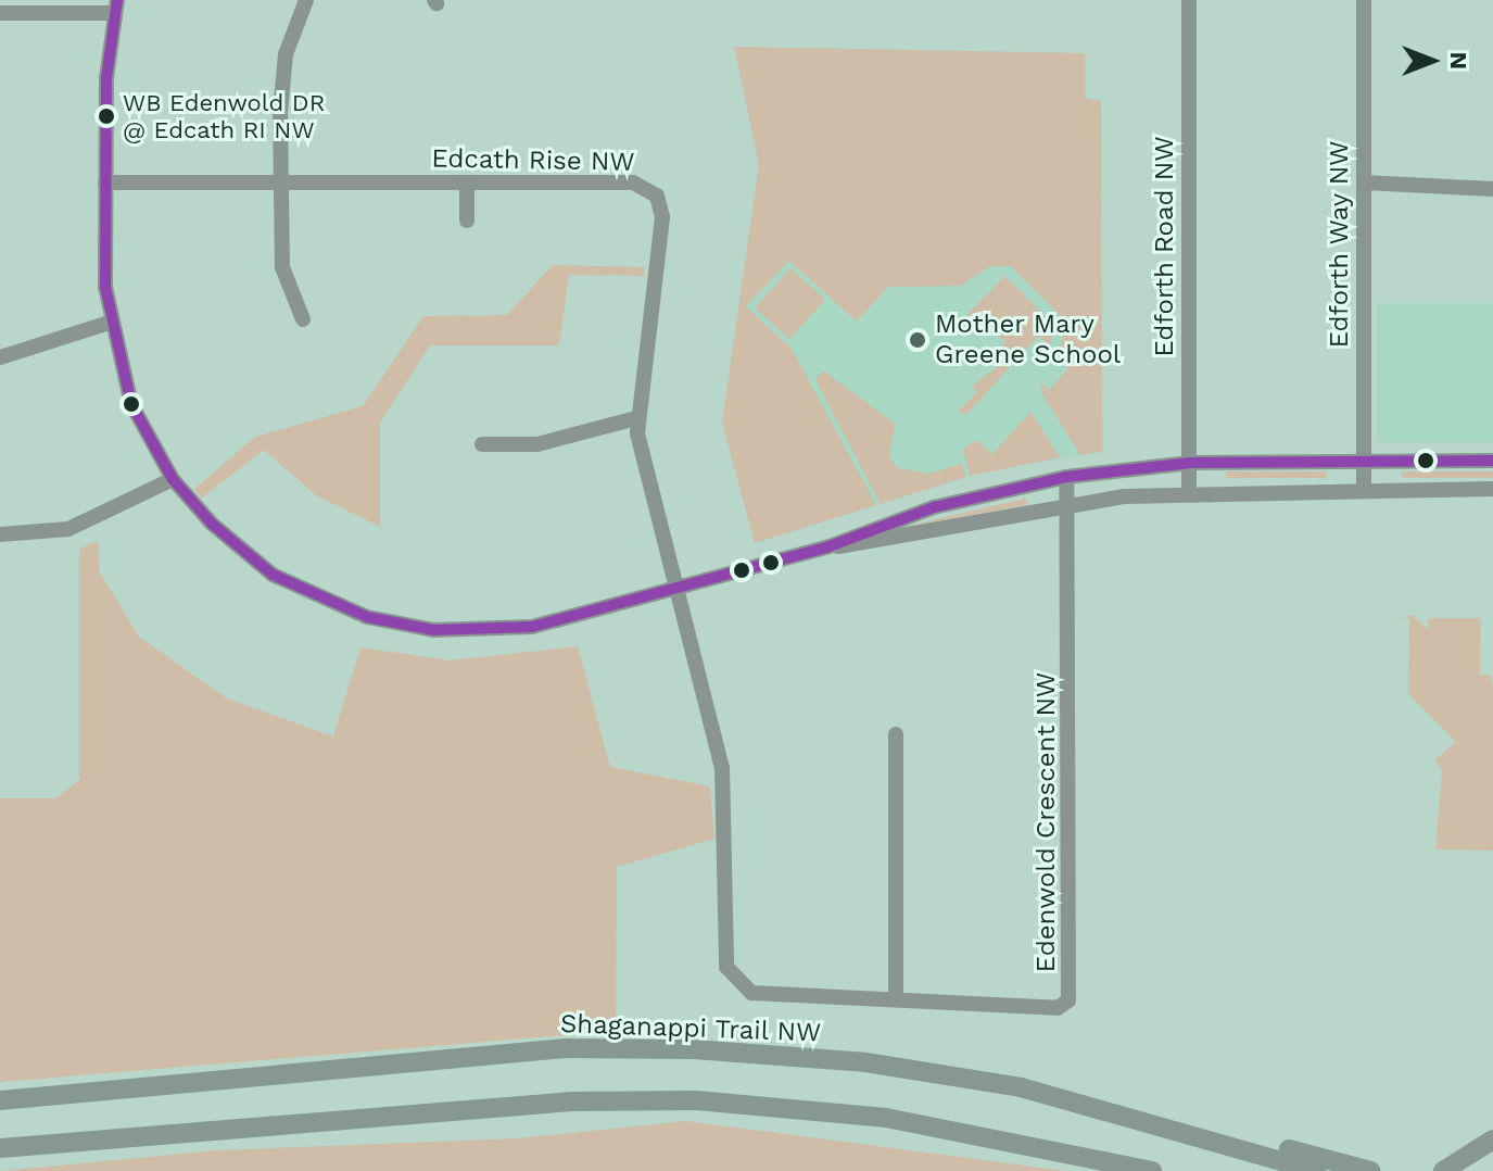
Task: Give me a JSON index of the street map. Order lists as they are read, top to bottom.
{
  "streets": {
    "main road": ["Shaganappi Trail NW"],
    "street": [
      "Edcath Rise NW",
      "Edforth Way NW",
      "Edforth Road NW",
      "Edenwold Crescent NW"
    ]
  },
  "crossings": [
    ["Edcath Rise NW", "Edenwold Crescent NW"]
  ],
  "places": ["WB Edenwold DR @ Edcath RI NW", "Mother Mary Greene School"],
  "north": "right"
}
